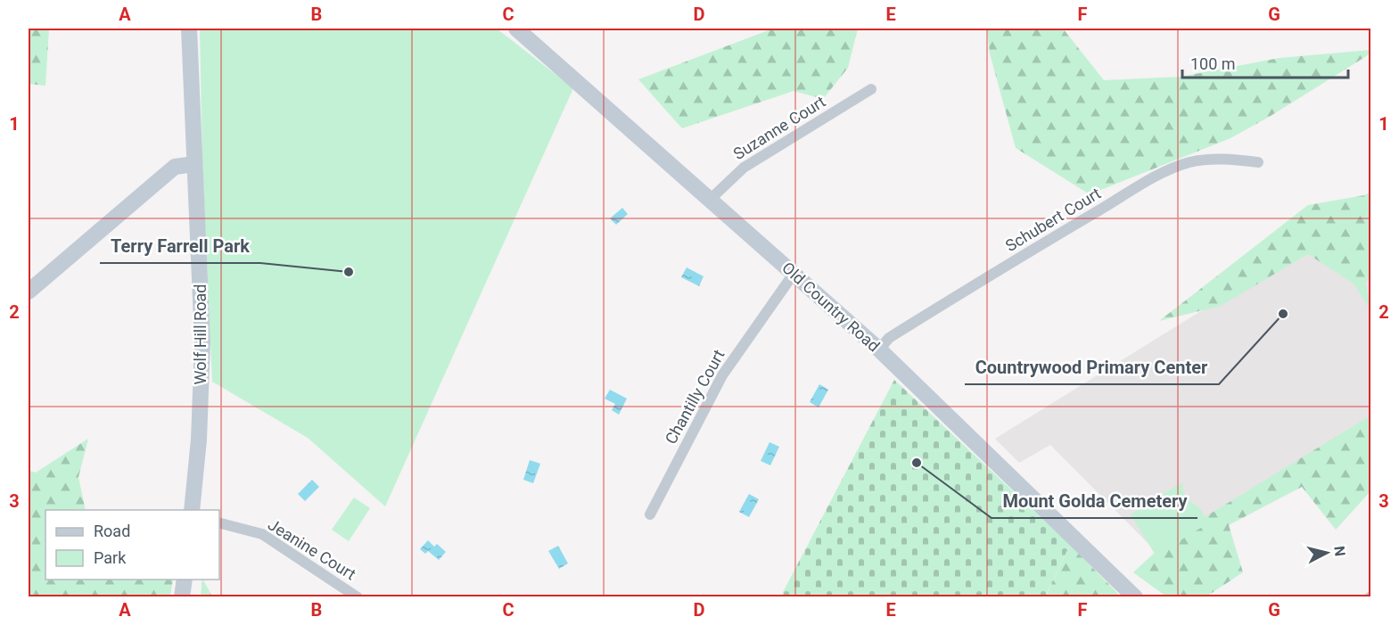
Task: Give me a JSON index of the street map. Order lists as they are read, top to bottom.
{
  "streets": {
    "main road": ["Old Country Road", "Wolf Hill Road"],
    "street": [
      "Suzanne Court",
      "Schubert Court",
      "Chantilly Court",
      "Jeanine Court"
    ]
  },
  "crossings": [
    ["Suzanne Court", "Old Country Road"],
    ["Schubert Court", "Old Country Road"],
    ["Old Country Road", "Chantilly Court"]
  ],
  "places": ["Terry Farrell Park", "Countrywood Primary Center", "Mount Golda Cemetery"],
  "legend": ["Road", "Park"],
  "scale_bar": "100 m",
  "north": "right",
  "grid": {
    "columns": [
      "A",
      "B",
      "C",
      "D",
      "E",
      "F",
      "G"
    ],
    "rows": ["1", "2", "3"]
  }
}
